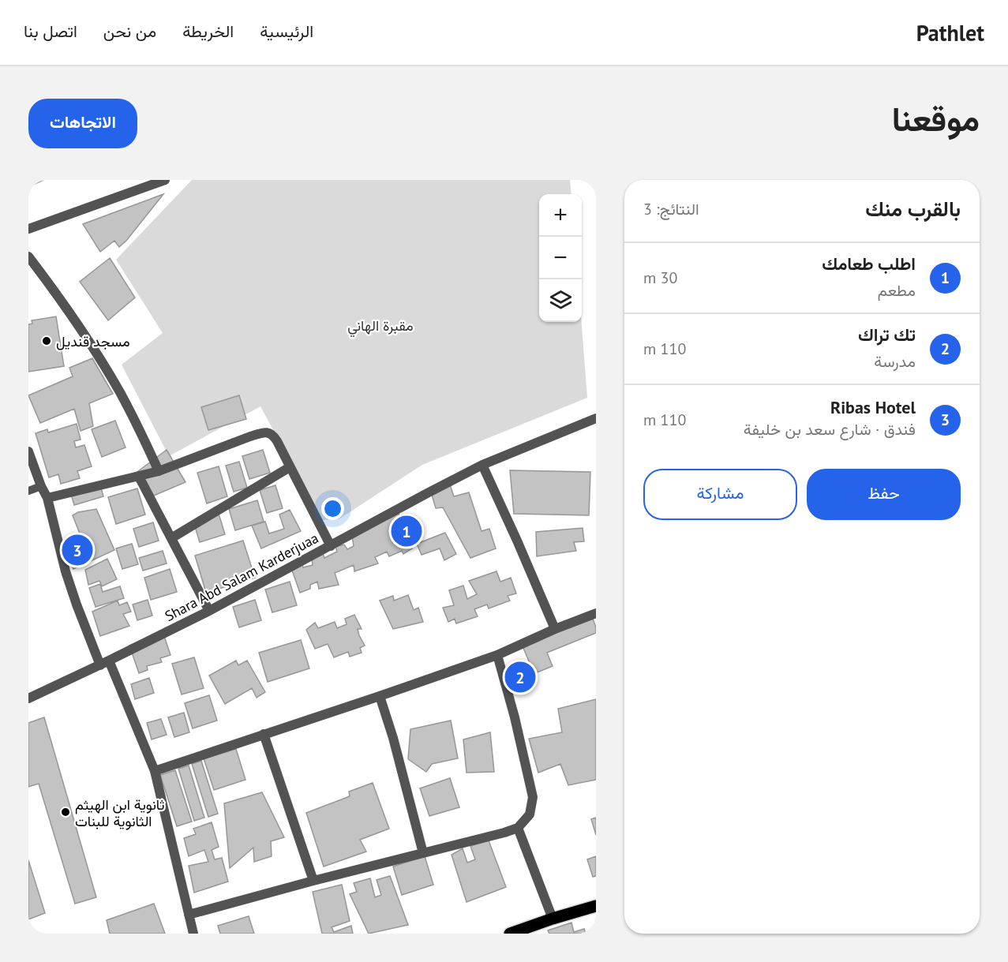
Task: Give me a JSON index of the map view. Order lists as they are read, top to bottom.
{
  "streets": {
    "street": ["Shara Abd Salam Karderjuaa"]
  },
  "parks": ["مقبرة الهاني"],
  "places": ["مسجد قنديل", "ثانوية ابن الهيثم الثانوية للبنات"],
  "page": {
    "header": "Pathlet",
    "nav": [
      "الرئيسية",
      "الخريطة",
      "من نحن",
      "اتصل بنا"
    ],
    "title": "موقعنا",
    "buttons": [
      "الاتجاهات",
      ["حفظ", "مشاركة"]
    ],
    "heading": ["بالقرب منك", "النتائج: 3"],
    "map_buttons": ["+", "−"],
    "list": [
      {
        "mark": "1",
        "name": "اطلب طعامك",
        "note": "مطعم",
        "value": "30 m"
      },
      {
        "mark": "2",
        "name": "تك تراك",
        "note": "مدرسة",
        "value": "110 m"
      },
      {
        "mark": "3",
        "name": "Ribas Hotel",
        "note": "فندق · شارع سعد بن خليفة",
        "value": "110 m"
      }
    ],
    "pins": ["1", "3", "2"]
  }
}
